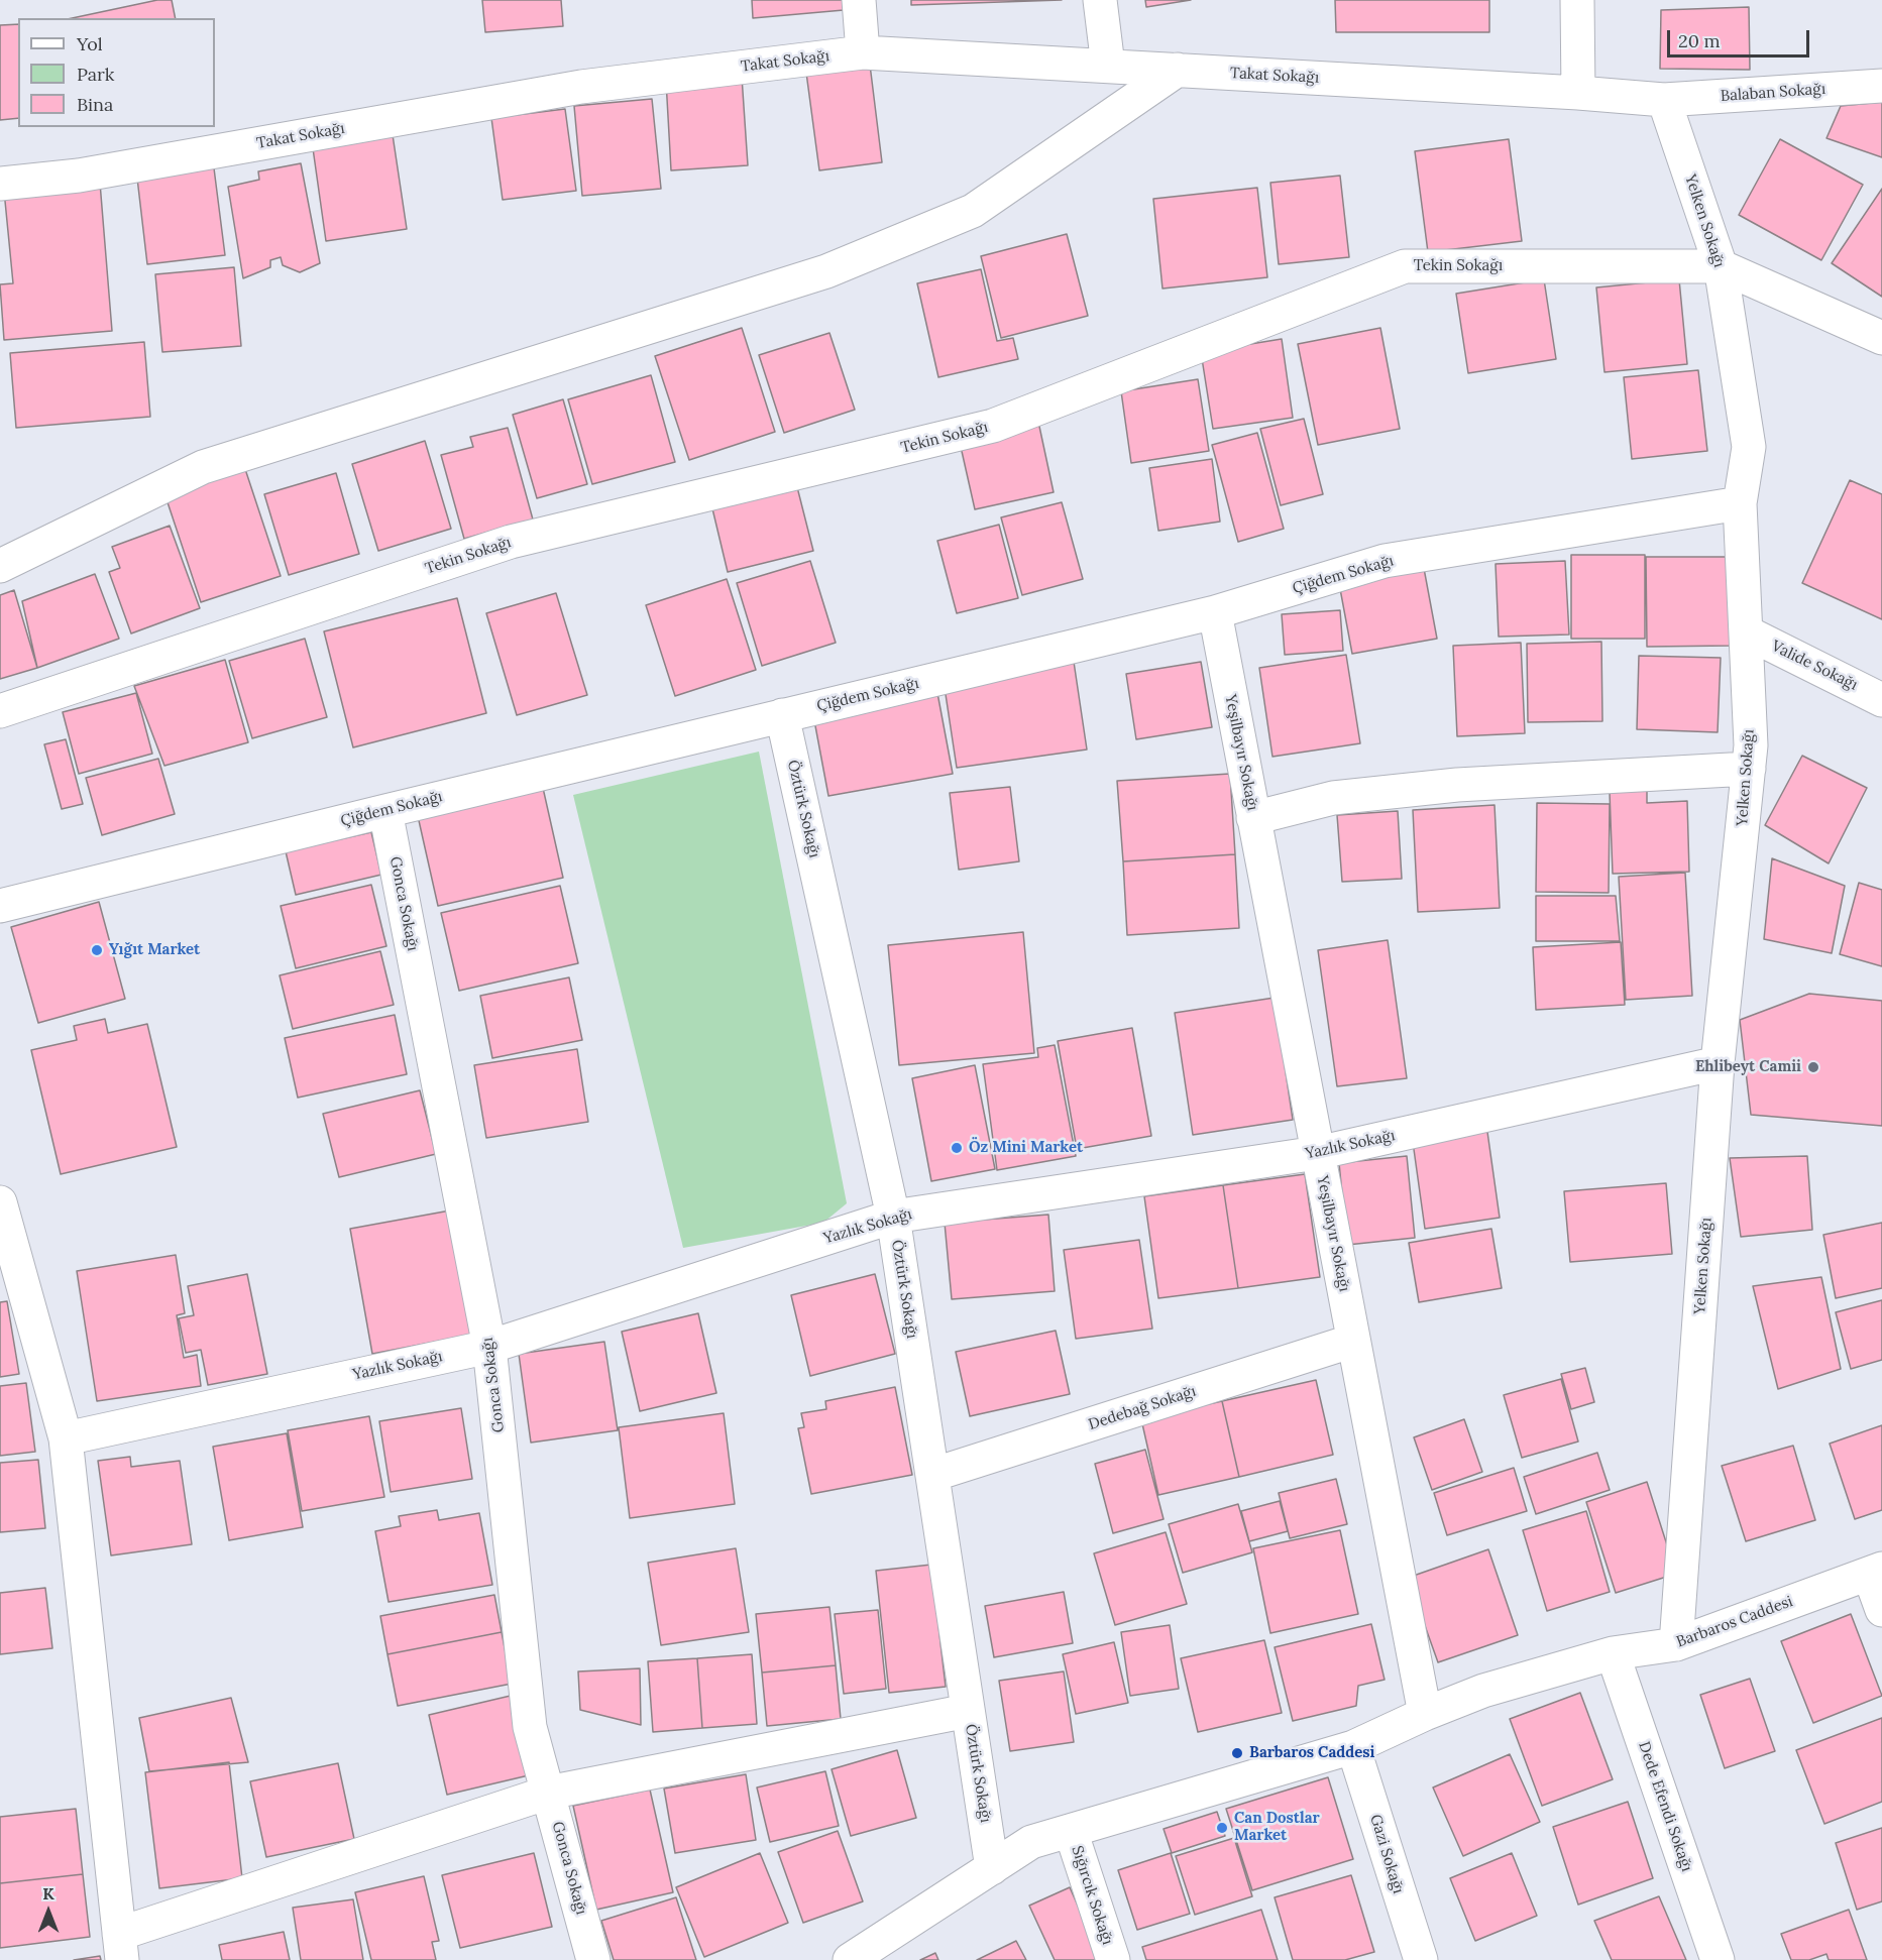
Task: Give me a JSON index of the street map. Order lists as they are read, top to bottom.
{
  "streets": {
    "street": [
      "Takat Sokağı",
      "Balaban Sokağı",
      "Yelken Sokağı",
      "Tekin Sokağı",
      "Çiğdem Sokağı",
      "Valide Sokağı",
      "Yeşilbayır Sokağı",
      "Öztürk Sokağı",
      "Gonca Sokağı",
      "Yazlık Sokağı",
      "Dedebağ Sokağı",
      "Barbaros Caddesi",
      "Dede Efendi Sokağı",
      "Gazi Sokağı",
      "Sığırcık Sokağı"
    ]
  },
  "crossings": [
    ["Balaban Sokağı", "Yelken Sokağı"],
    ["Yelken Sokağı", "Tekin Sokağı"],
    ["Yelken Sokağı", "Çiğdem Sokağı"],
    ["Yelken Sokağı", "Valide Sokağı"],
    ["Yelken Sokağı", "Yazlık Sokağı"],
    ["Yelken Sokağı", "Barbaros Caddesi"],
    ["Çiğdem Sokağı", "Yeşilbayır Sokağı"],
    ["Çiğdem Sokağı", "Öztürk Sokağı"],
    ["Çiğdem Sokağı", "Gonca Sokağı"],
    ["Yeşilbayır Sokağı", "Yazlık Sokağı"],
    ["Yeşilbayır Sokağı", "Dedebağ Sokağı"],
    ["Yeşilbayır Sokağı", "Barbaros Caddesi"],
    ["Öztürk Sokağı", "Yazlık Sokağı"],
    ["Öztürk Sokağı", "Dedebağ Sokağı"],
    ["Öztürk Sokağı", "Barbaros Caddesi"],
    ["Gonca Sokağı", "Yazlık Sokağı"],
    ["Barbaros Caddesi", "Dede Efendi Sokağı"],
    ["Barbaros Caddesi", "Gazi Sokağı"],
    ["Barbaros Caddesi", "Sığırcık Sokağı"]
  ],
  "places": [
    "Yığıt Market",
    "Ehlibeyt Camii",
    "Öz Mini Market",
    "Barbaros Caddesi",
    "Can Dostlar Market"
  ],
  "legend": ["Yol", "Park", "Bina"],
  "scale_bar": "20 m",
  "north": "top"
}
